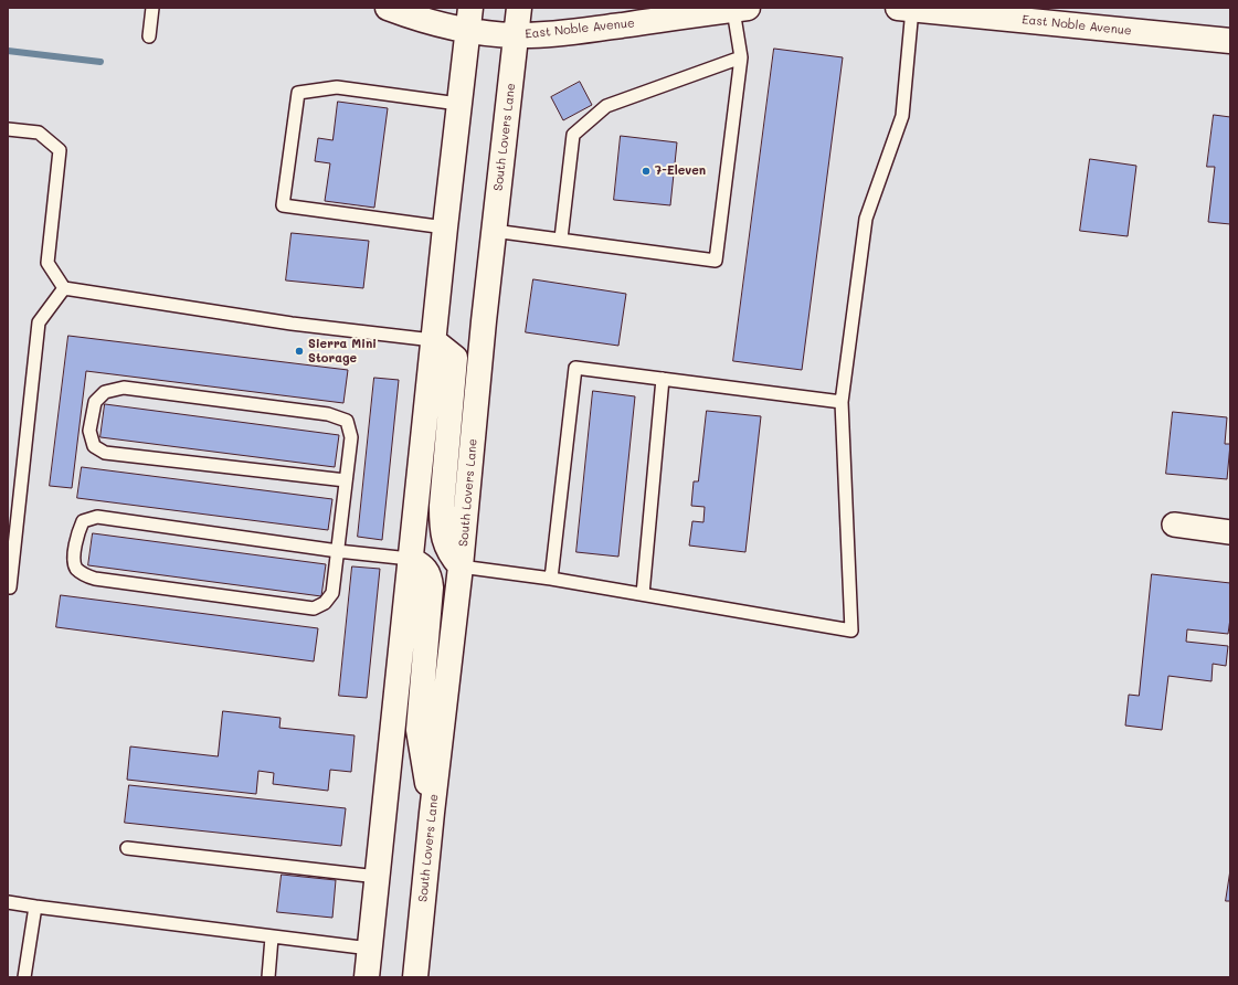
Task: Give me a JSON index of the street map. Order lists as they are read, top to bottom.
{
  "streets": {
    "main road": ["East Noble Avenue", "South Lovers Lane"]
  },
  "crossings": [
    ["East Noble Avenue", "South Lovers Lane"]
  ],
  "places": ["7-Eleven", "Sierra Mini Storage"]
}
